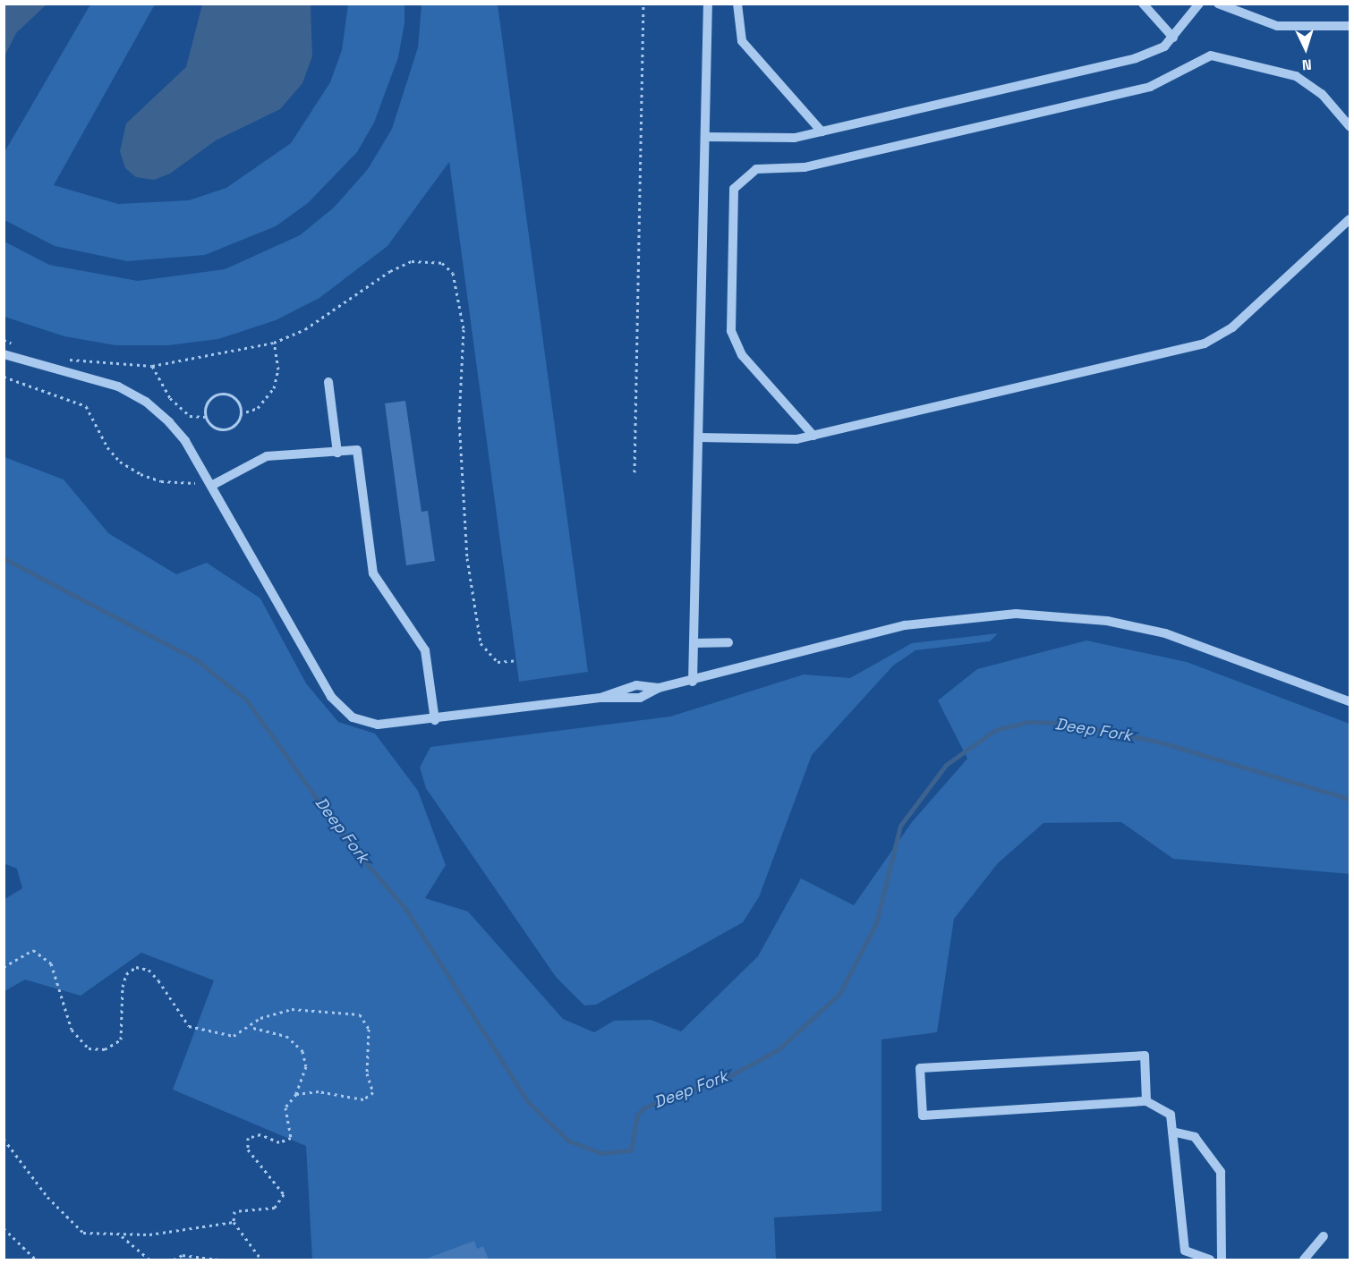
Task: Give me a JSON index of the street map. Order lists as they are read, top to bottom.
{
  "water": ["Deep Fork"],
  "north": "bottom"
}
